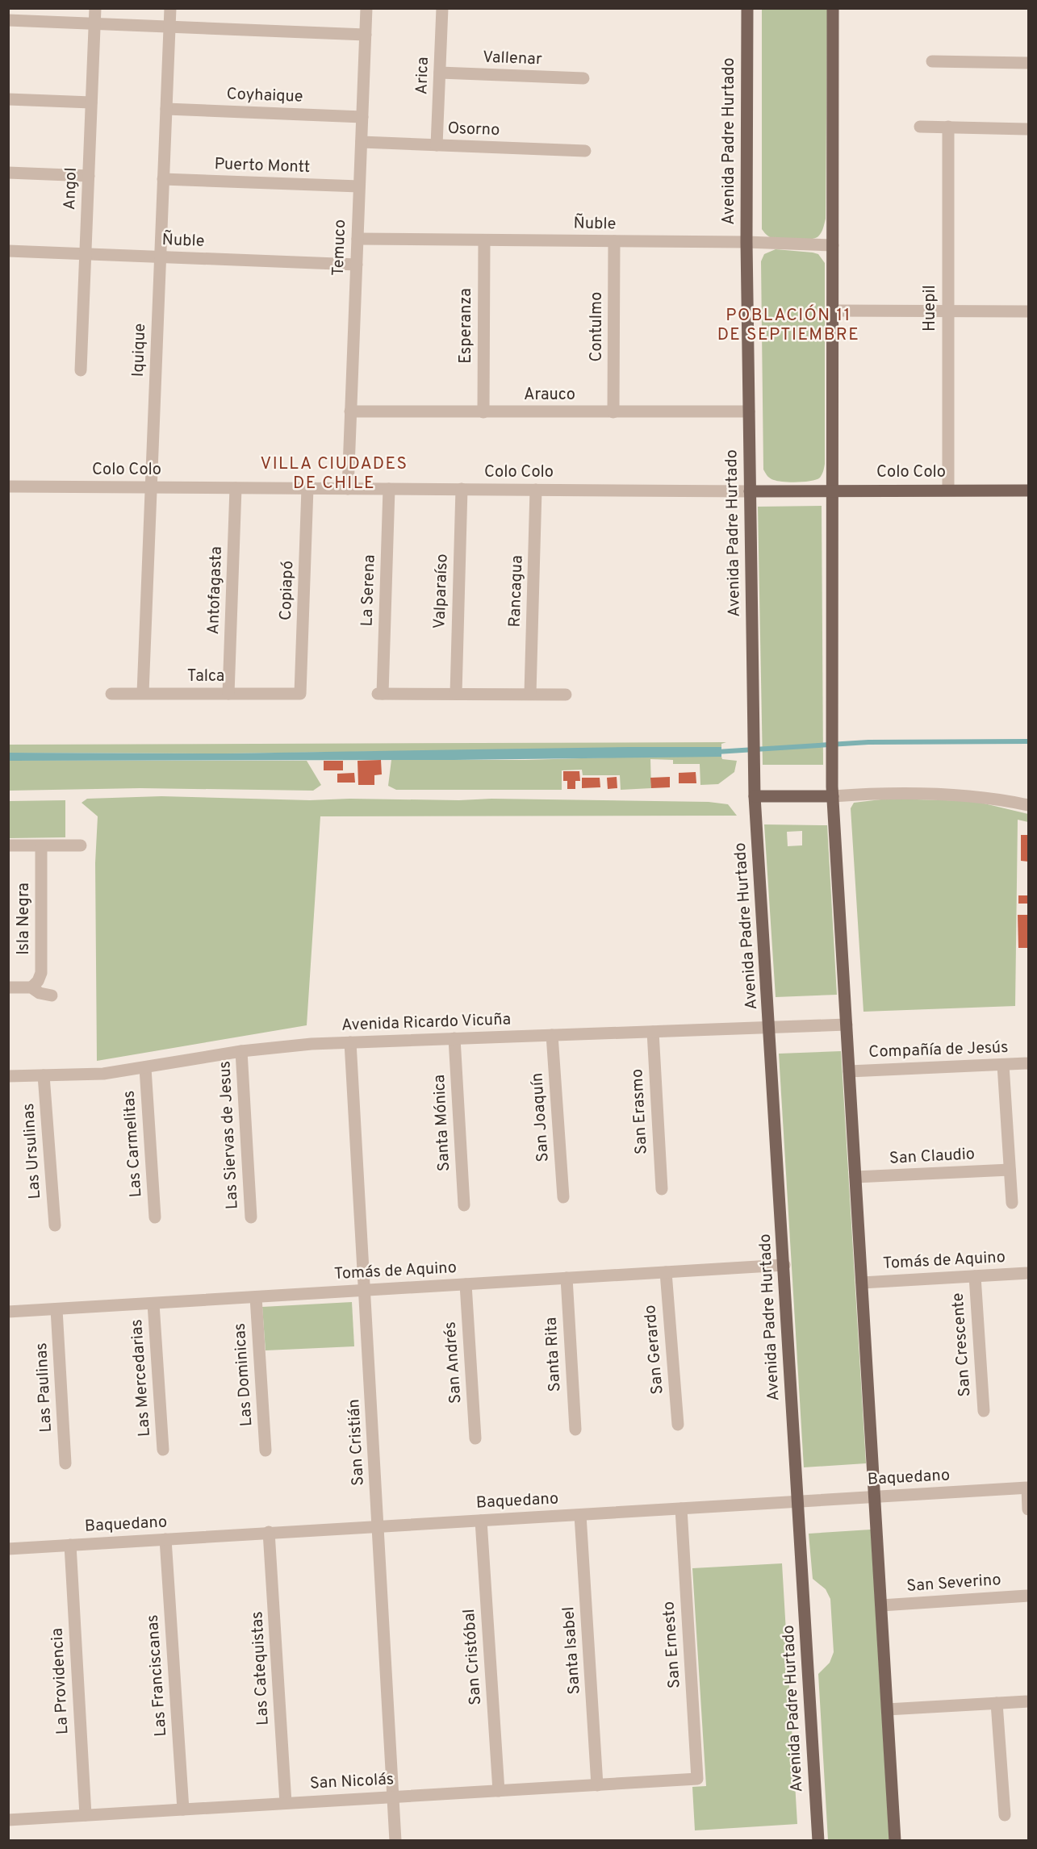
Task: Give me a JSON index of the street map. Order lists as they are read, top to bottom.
{
  "streets": {
    "main road": ["Avenida Padre Hurtado", "Colo Colo"],
    "street": [
      "Vallenar",
      "Arica",
      "Coyhaique",
      "Osorno",
      "Puerto Montt",
      "Angol",
      "Ñuble",
      "Temuco",
      "Huepil",
      "Esperanza",
      "Contulmo",
      "Iquique",
      "Arauco",
      "Antofagasta",
      "Copiapó",
      "La Serena",
      "Valparaíso",
      "Rancagua",
      "Talca",
      "Isla Negra",
      "Avenida Ricardo Vicuña",
      "Compañía de Jesús",
      "San Erasmo",
      "San Joaquín",
      "Santa Mónica",
      "Las Siervas de Jesus",
      "Las Carmelitas",
      "Las Ursulinas",
      "San Claudio",
      "Tomás de Aquino",
      "San Crescente",
      "San Gerardo",
      "Santa Rita",
      "San Andrés",
      "Las Dominicas",
      "Las Mercedarias",
      "Las Paulinas",
      "San Cristián",
      "Baquedano",
      "San Severino",
      "San Ernesto",
      "Santa Isabel",
      "San Cristóbal",
      "Las Catequistas",
      "Las Franciscanas",
      "La Providencia",
      "San Nicolás"
    ]
  },
  "crossings": [
    ["Vallenar", "Arica"],
    ["Arica", "Osorno"],
    ["Coyhaique", "Temuco"],
    ["Coyhaique", "Iquique"],
    ["Osorno", "Temuco"],
    ["Avenida Padre Hurtado", "Ñuble"],
    ["Avenida Padre Hurtado", "Arauco"],
    ["Avenida Padre Hurtado", "Colo Colo"],
    ["Avenida Padre Hurtado", "Avenida Ricardo Vicuña"],
    ["Avenida Padre Hurtado", "Tomás de Aquino"],
    ["Avenida Padre Hurtado", "Baquedano"],
    ["Puerto Montt", "Temuco"],
    ["Puerto Montt", "Iquique"],
    ["Angol", "Ñuble"],
    ["Ñuble", "Temuco"],
    ["Ñuble", "Esperanza"],
    ["Ñuble", "Contulmo"],
    ["Ñuble", "Iquique"],
    ["Temuco", "Arauco"],
    ["Temuco", "Colo Colo"],
    ["Huepil", "Colo Colo"],
    ["Esperanza", "Arauco"],
    ["Contulmo", "Arauco"],
    ["Iquique", "Colo Colo"],
    ["Iquique", "Talca"],
    ["Colo Colo", "Antofagasta"],
    ["Colo Colo", "Copiapó"],
    ["Colo Colo", "La Serena"],
    ["Colo Colo", "Valparaíso"],
    ["Colo Colo", "Rancagua"],
    ["Antofagasta", "Talca"],
    ["Copiapó", "Talca"],
    ["La Serena", "Valparaíso"],
    ["Avenida Ricardo Vicuña", "San Erasmo"],
    ["Avenida Ricardo Vicuña", "San Joaquín"],
    ["Avenida Ricardo Vicuña", "Santa Mónica"],
    ["Avenida Ricardo Vicuña", "Las Siervas de Jesus"],
    ["Avenida Ricardo Vicuña", "Las Carmelitas"],
    ["Avenida Ricardo Vicuña", "Las Ursulinas"],
    ["Avenida Ricardo Vicuña", "San Cristián"],
    ["Tomás de Aquino", "San Crescente"],
    ["Tomás de Aquino", "San Gerardo"],
    ["Tomás de Aquino", "Santa Rita"],
    ["Tomás de Aquino", "San Andrés"],
    ["Tomás de Aquino", "Las Dominicas"],
    ["Tomás de Aquino", "Las Mercedarias"],
    ["Tomás de Aquino", "Las Paulinas"],
    ["Tomás de Aquino", "San Cristián"],
    ["San Cristián", "Baquedano"],
    ["San Cristián", "San Nicolás"],
    ["Baquedano", "San Ernesto"],
    ["Baquedano", "Santa Isabel"],
    ["Baquedano", "San Cristóbal"],
    ["Baquedano", "Las Catequistas"],
    ["Baquedano", "Las Franciscanas"],
    ["Baquedano", "La Providencia"],
    ["San Ernesto", "San Nicolás"],
    ["Santa Isabel", "San Nicolás"],
    ["San Cristóbal", "San Nicolás"],
    ["Las Catequistas", "San Nicolás"],
    ["Las Franciscanas", "San Nicolás"],
    ["La Providencia", "San Nicolás"]
  ],
  "districts": ["POBLACIÓN 11 DE SEPTIEMBRE", "VILLA CIUDADES DE CHILE"]
}
